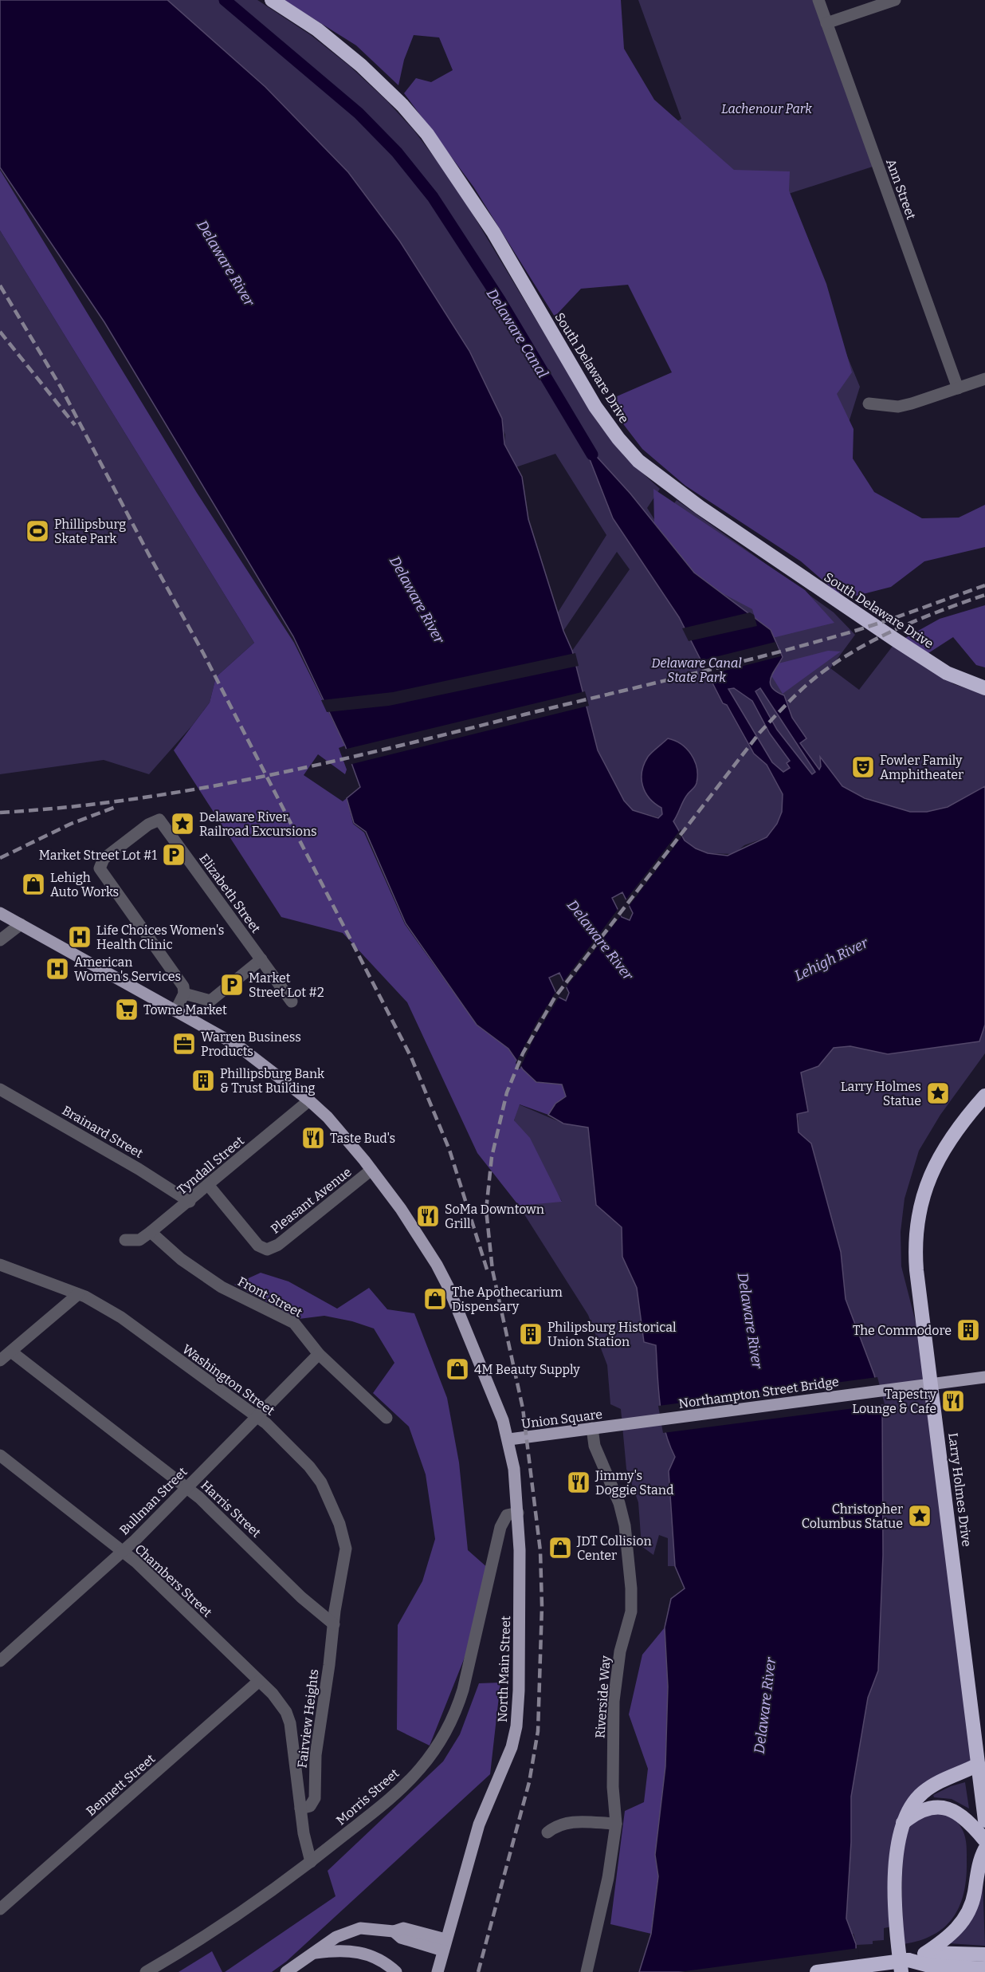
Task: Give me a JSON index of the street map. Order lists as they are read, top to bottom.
{
  "streets": {
    "highway": ["South Delaware Drive", "Larry Holmes Drive"],
    "main road": ["Northampton Street Bridge", "Union Square", "North Main Street"],
    "street": [
      "Ann Street",
      "Elizabeth Street",
      "Brainard Street",
      "Tyndall Street",
      "Pleasant Avenue",
      "Front Street",
      "Washington Street",
      "Bullman Street",
      "Harris Street",
      "Chambers Street",
      "Riverside Way",
      "Fairview Heights",
      "Bennett Street",
      "Morris Street"
    ]
  },
  "crossings": [
    ["Brainard Street", "Tyndall Street"],
    ["Tyndall Street", "Pleasant Avenue"],
    ["Tyndall Street", "Front Street"],
    ["Tyndall Street", "North Main Street"],
    ["Pleasant Avenue", "North Main Street"],
    ["Front Street", "Bullman Street"],
    ["Washington Street", "Bullman Street"],
    ["Washington Street", "Harris Street"],
    ["Washington Street", "Fairview Heights"],
    ["Northampton Street Bridge", "Union Square"],
    ["Northampton Street Bridge", "Larry Holmes Drive"],
    ["Union Square", "North Main Street"],
    ["Union Square", "Riverside Way"],
    ["Bullman Street", "Harris Street"],
    ["Bullman Street", "Chambers Street"],
    ["Harris Street", "Fairview Heights"],
    ["Chambers Street", "Fairview Heights"],
    ["Chambers Street", "Bennett Street"],
    ["Chambers Street", "Morris Street"],
    ["North Main Street", "Morris Street"]
  ],
  "water": ["Delaware River", "Delaware Canal", "Lehigh River"],
  "parks": ["Lachenour Park", "Delaware Canal State Park"],
  "places": {
    "sports": ["Phillipsburg Skate Park"],
    "theatre": ["Fowler Family Amphitheater"],
    "place": ["Delaware River Railroad Excursions", "Larry Holmes Statue", "Christopher Columbus Statue"],
    "parking": ["Market Street Lot #1", "Market Street Lot #2"],
    "shop": [
      "Lehigh Auto Works",
      "The Apothecarium Dispensary",
      "4M Beauty Supply",
      "JDT Collision Center"
    ],
    "hospital": ["Life Choices Women's Health Clinic", "American Women's Services"],
    "supermarket": ["Towne Market"],
    "office": ["Warren Business Products"],
    "building": ["Phillipsburg Bank & Trust Building", "The Commodore", "Philipsburg Historical Union Station"],
    "restaurant": [
      "Taste Bud's",
      "SoMa Downtown Grill",
      "Tapestry Lounge & Cafe",
      "Jimmy's Doggie Stand"
    ]
  }
}
